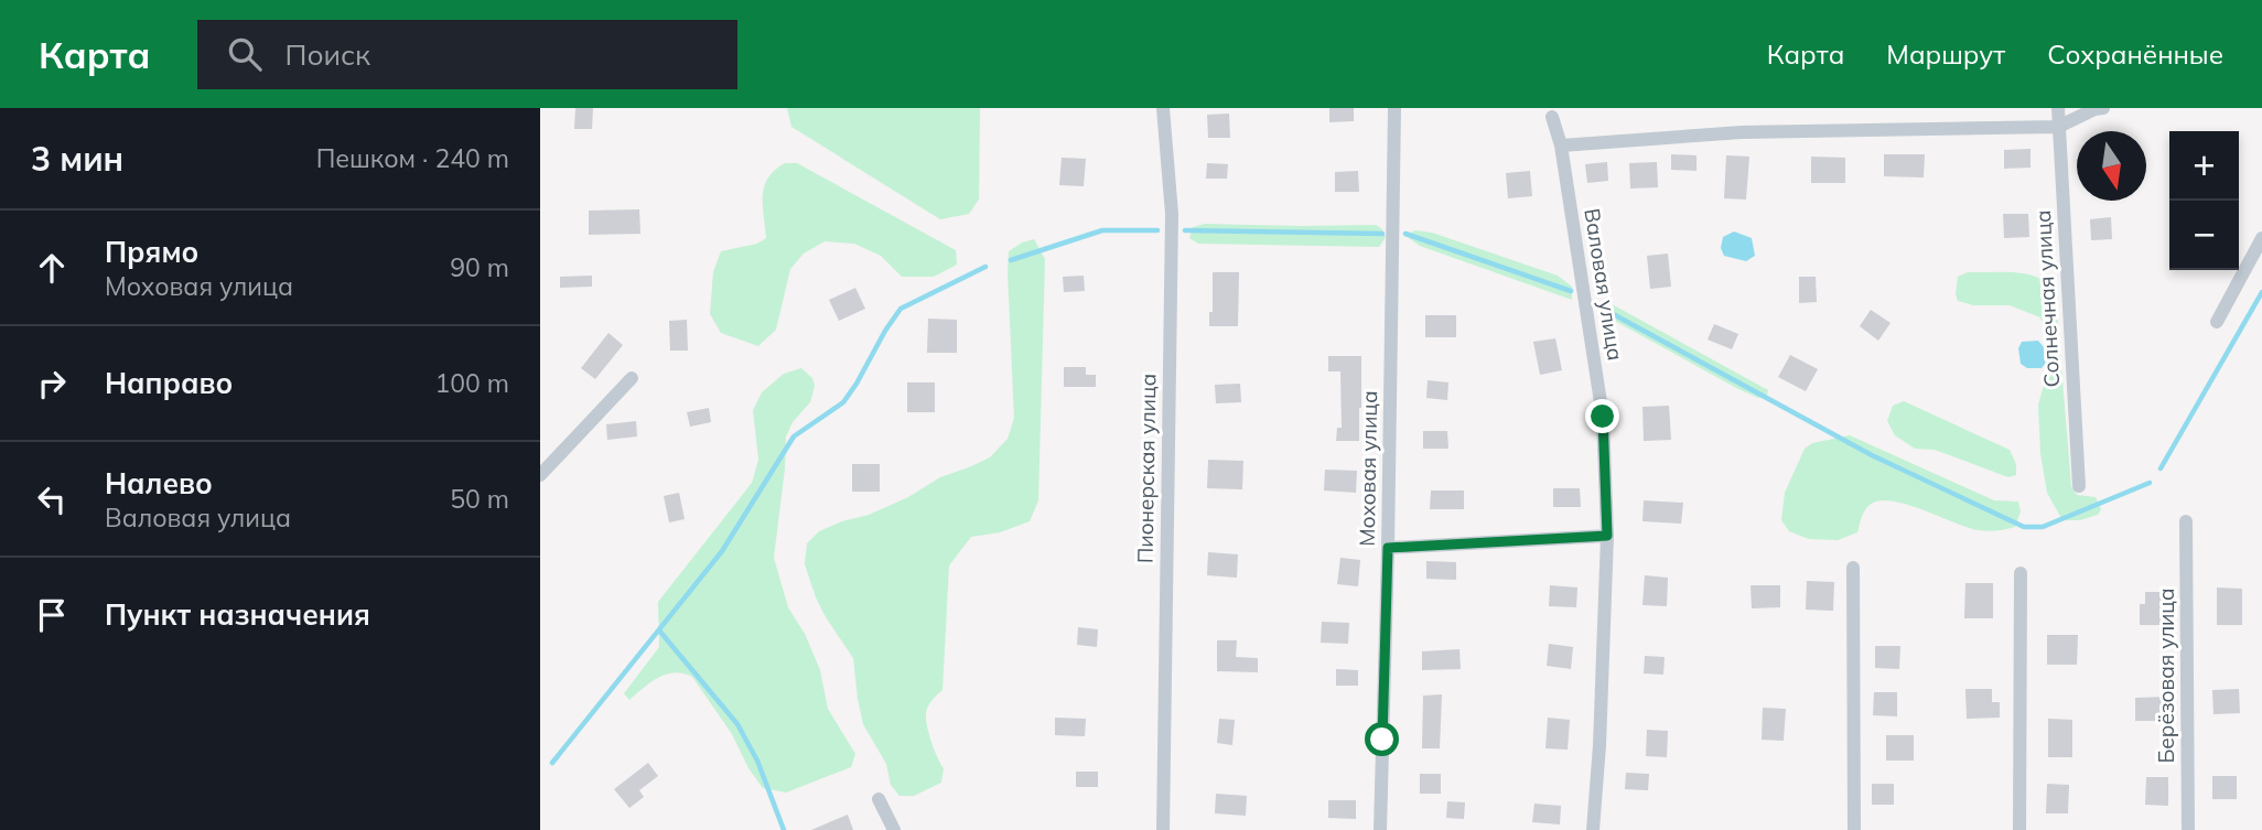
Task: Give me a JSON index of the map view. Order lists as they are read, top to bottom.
{
  "streets": {
    "street": [
      "Валовая улица",
      "Солнечная улица",
      "Пионерская улица",
      "Моховая улица",
      "Берёзовая улица"
    ]
  },
  "north": "bottom",
  "page": {
    "header": "Карта",
    "search": "Поиск",
    "nav": ["Карта", "Маршрут", "Сохранённые"],
    "heading": ["3 мин", "Пешком · 240 m"],
    "map_buttons": ["+", "−"],
    "list": [
      ["Прямо", "Моховая улица", "90 m"],
      ["Направо", "100 m"],
      ["Налево", "Валовая улица", "50 m"],
      "Пункт назначения"
    ]
  }
}
